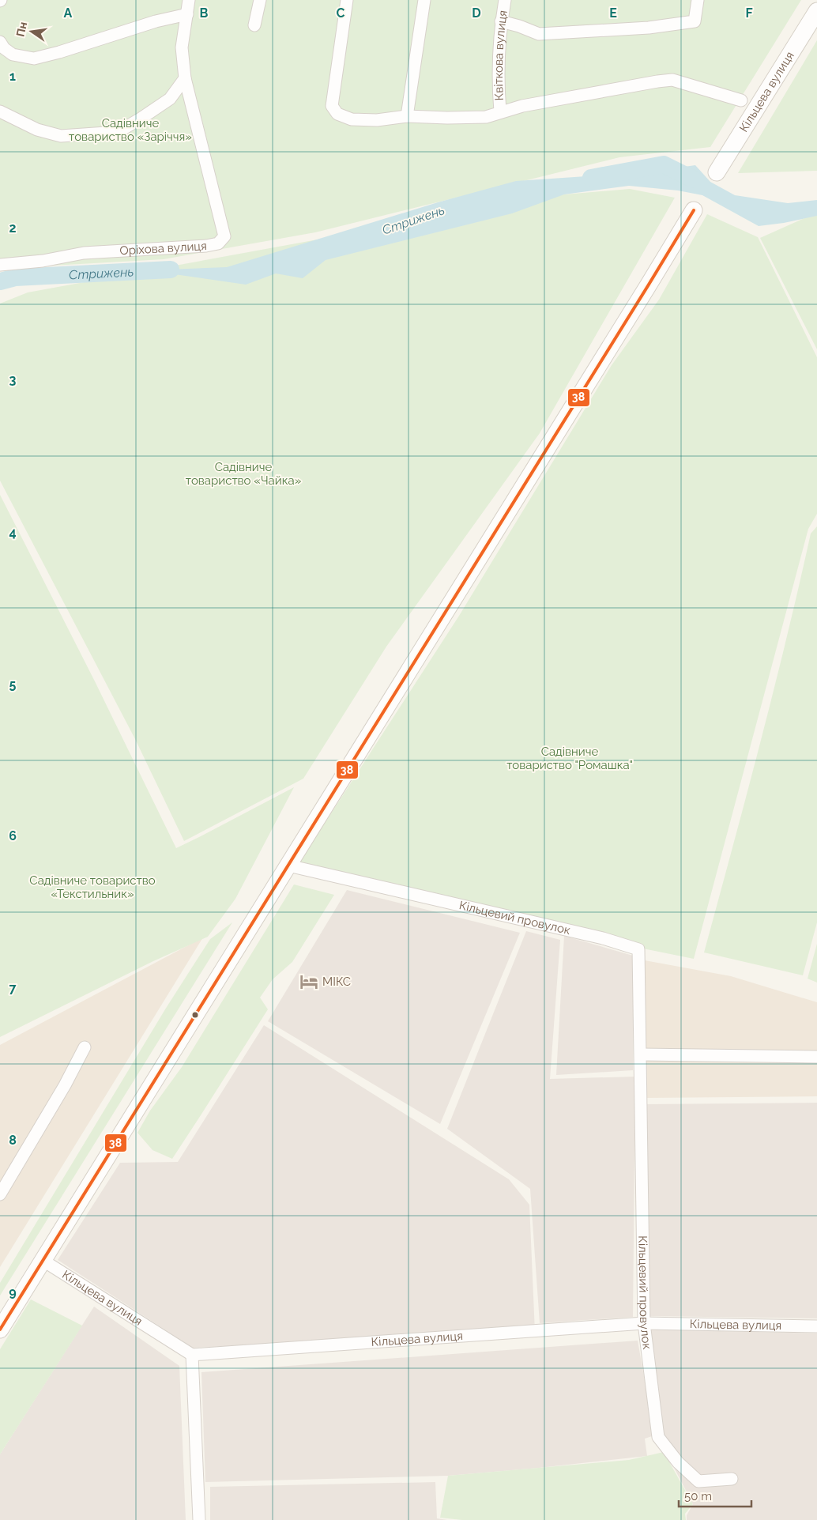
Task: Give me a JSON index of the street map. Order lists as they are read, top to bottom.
{
  "streets": {
    "main road": ["Кільцева вулиця"],
    "street": ["Квіткова вулиця", "Оріхова вулиця", "Кільцевий провулок"]
  },
  "crossings": [
    ["Кільцева вулиця", "Кільцевий провулок"]
  ],
  "water": ["Стрижень"],
  "parks": [
    "Садівниче товариство «Заріччя»",
    "Садівниче товариство «Чайка»",
    "Садівниче товариство \"Ромашка\"",
    "Садівниче товариство «Текстильник»"
  ],
  "places": {
    "hotel": ["МІКС"]
  },
  "lines": ["transit line 38"],
  "scale_bar": "50 m",
  "north": "left",
  "grid": {
    "columns": [
      "A",
      "B",
      "C",
      "D",
      "E",
      "F"
    ],
    "rows": [
      "1",
      "2",
      "3",
      "4",
      "5",
      "6",
      "7",
      "8",
      "9"
    ]
  }
}
